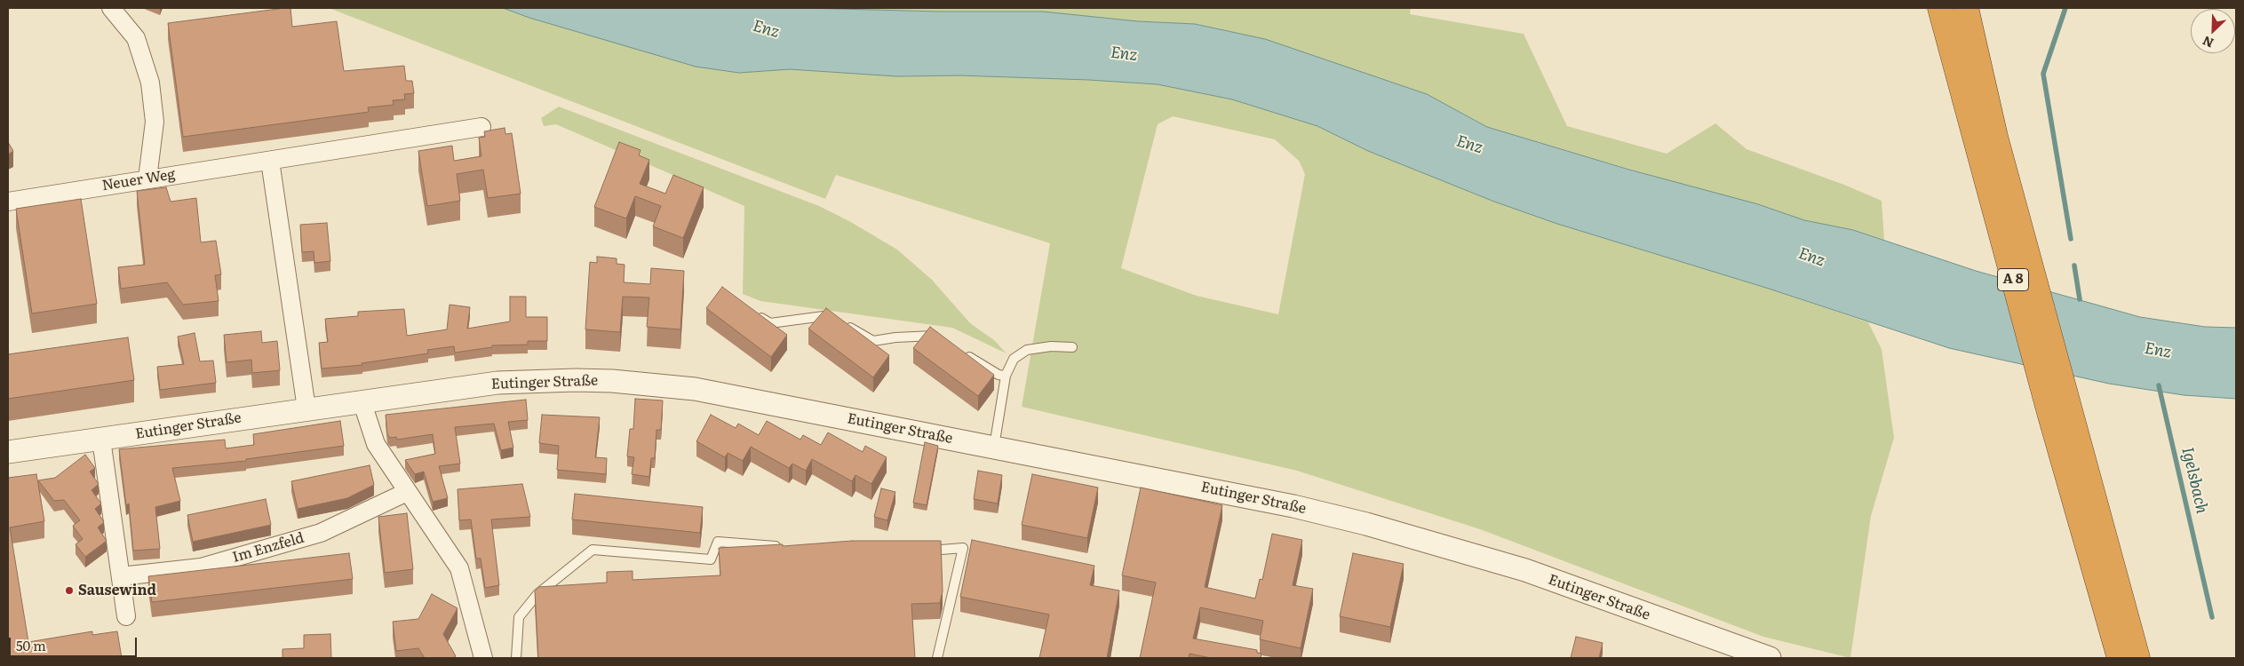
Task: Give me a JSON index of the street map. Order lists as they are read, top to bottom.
{
  "streets": {
    "highway": ["A 8"],
    "street": ["Neuer Weg", "Eutinger Straße", "Im Enzfeld"]
  },
  "water": ["Enz", "Igelsbach"],
  "places": ["Sausewind"],
  "scale_bar": "50 m",
  "north": "bottom left"
}
